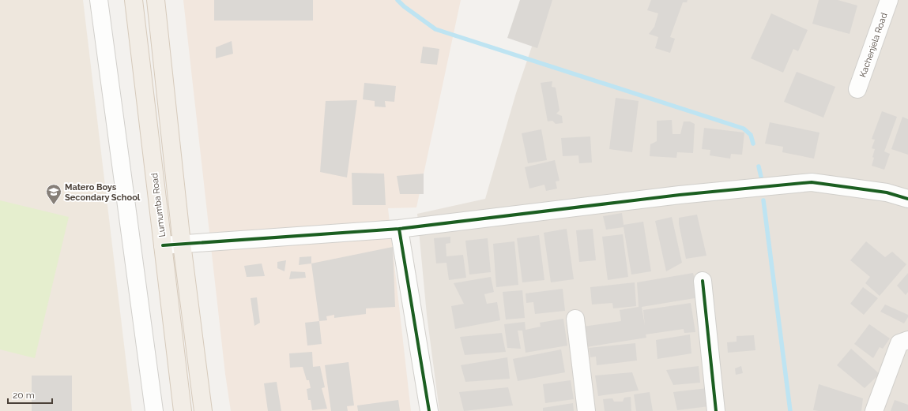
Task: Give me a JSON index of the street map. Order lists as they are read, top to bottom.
{
  "streets": {
    "main road": ["Lumumba Road"],
    "street": ["Kachenjela Road"]
  },
  "places": {
    "school or university": ["Matero Boys Secondary School"]
  },
  "scale_bar": "20 m"
}
